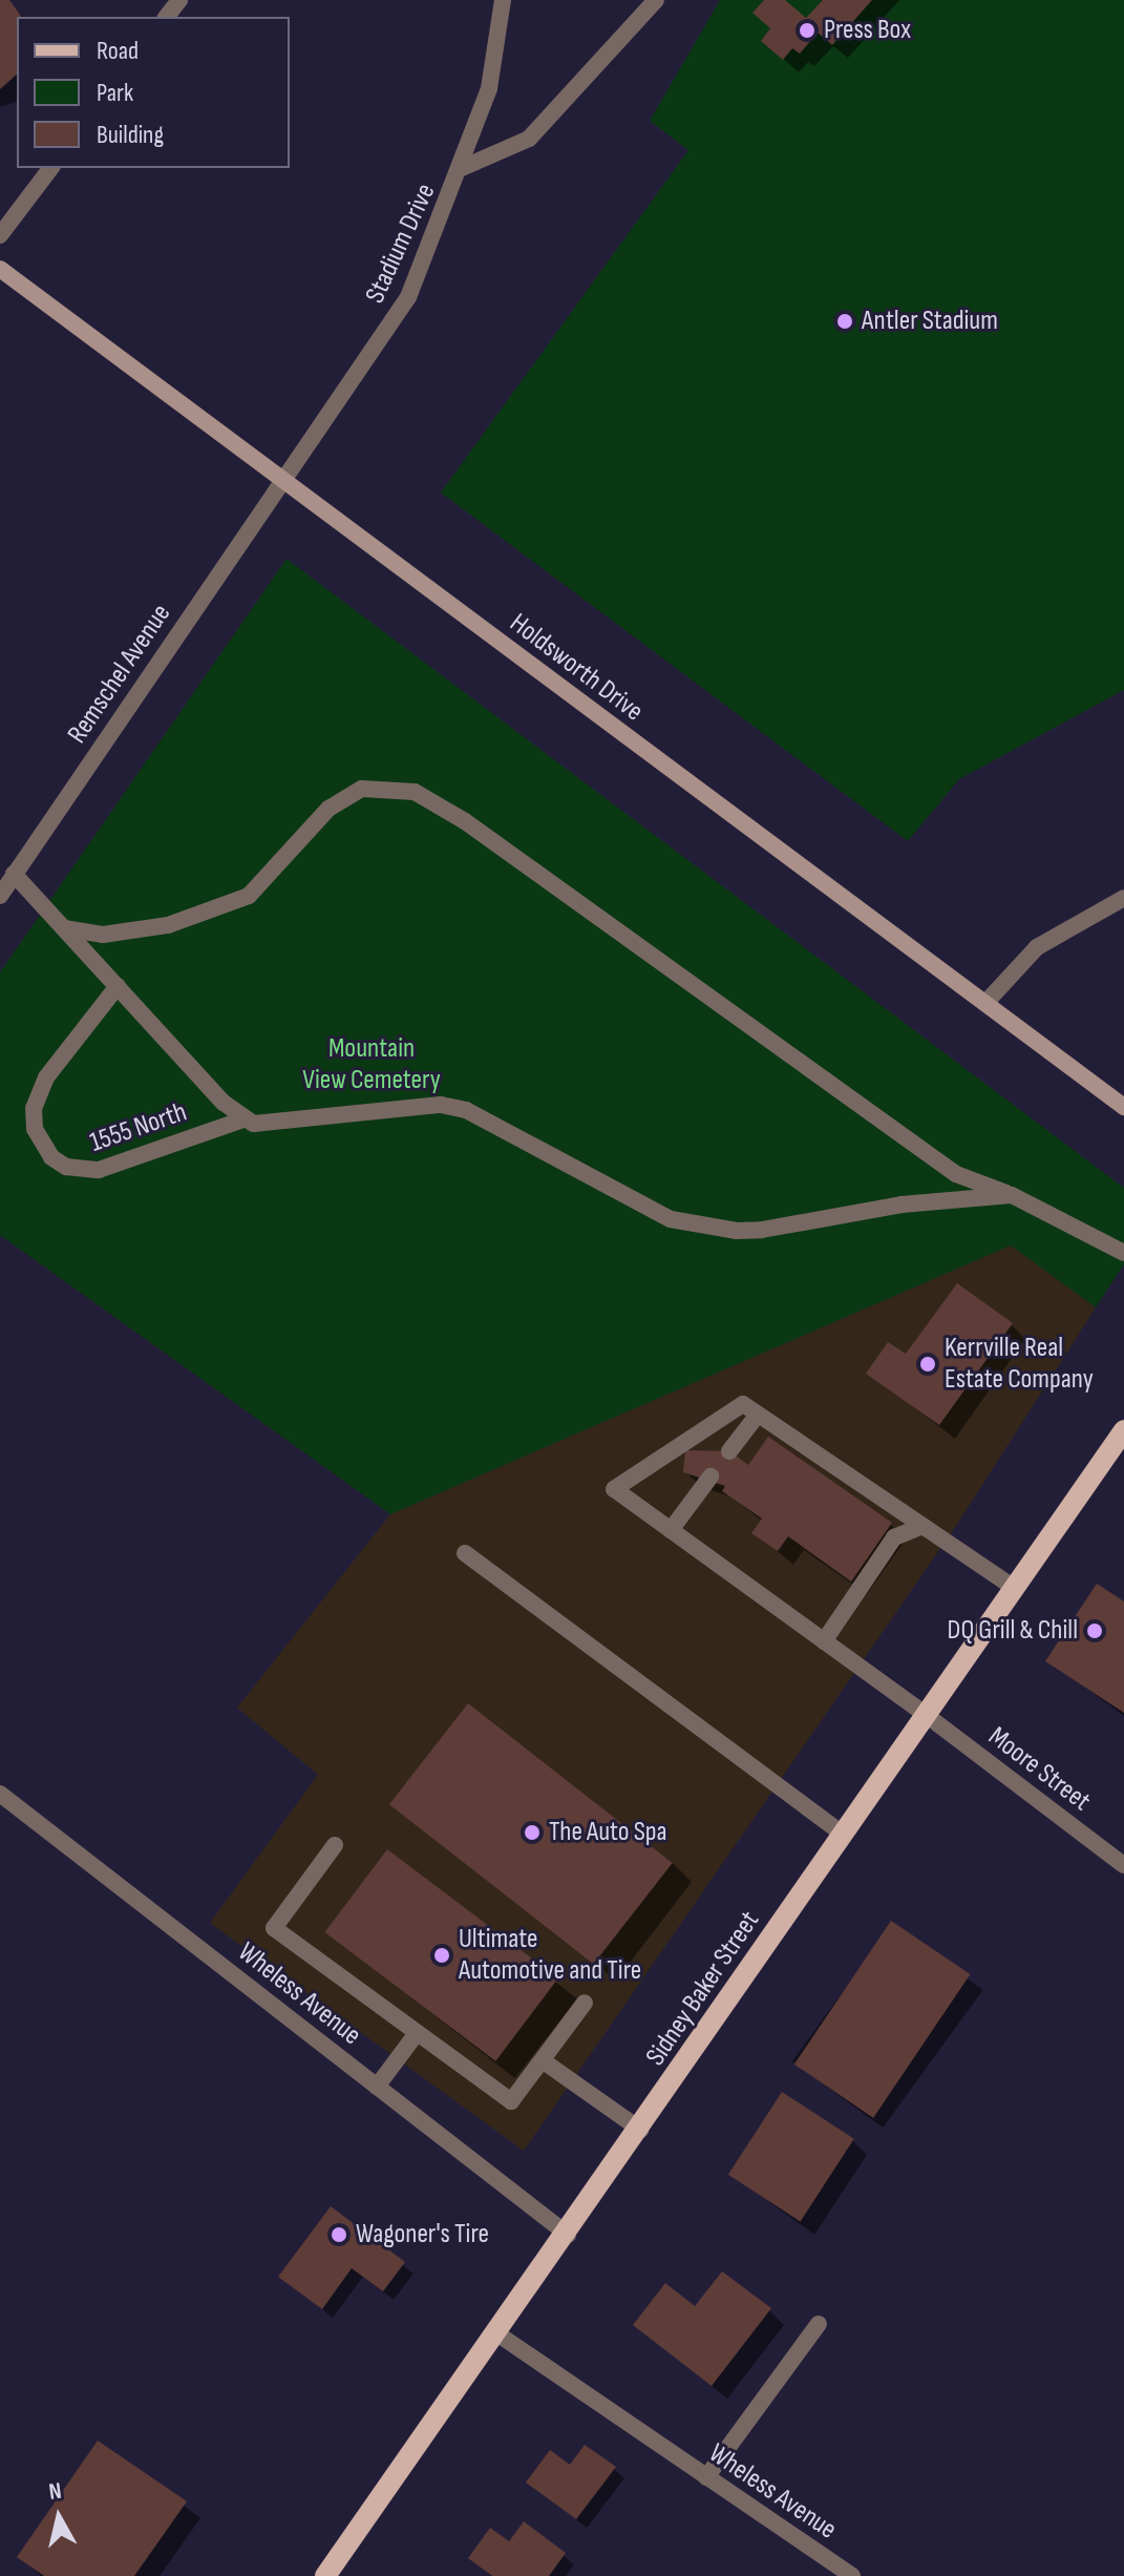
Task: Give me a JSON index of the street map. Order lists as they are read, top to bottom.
{
  "streets": {
    "main road": ["Holdsworth Drive", "Sidney Baker Street"],
    "street": [
      "Stadium Drive",
      "Remschel Avenue",
      "1555 North",
      "Moore Street",
      "Wheless Avenue"
    ]
  },
  "crossings": [
    ["Stadium Drive", "Holdsworth Drive"],
    ["Stadium Drive", "Remschel Avenue"],
    ["Holdsworth Drive", "Remschel Avenue"],
    ["Moore Street", "Sidney Baker Street"],
    ["Sidney Baker Street", "Wheless Avenue"]
  ],
  "parks": ["Mountain View Cemetery"],
  "places": [
    "Press Box",
    "Antler Stadium",
    "Kerrville Real Estate Company",
    "DQ Grill & Chill",
    "The Auto Spa",
    "Ultimate Automotive and Tire",
    "Wagoner's Tire"
  ],
  "legend": ["Road", "Park", "Building"],
  "north": "top"
}
